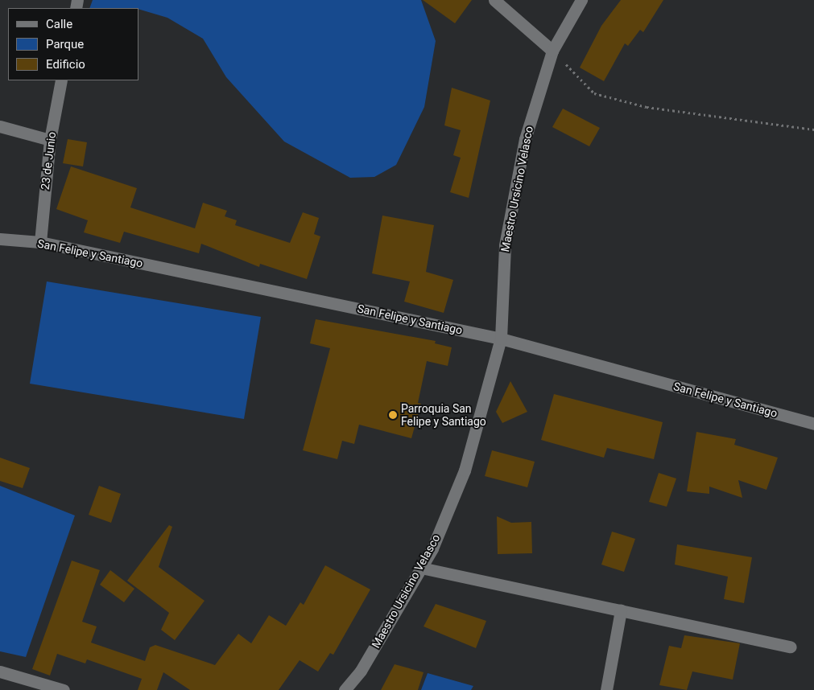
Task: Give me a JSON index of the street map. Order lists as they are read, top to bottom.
{
  "streets": {
    "street": ["23 de Junio", "Maestro Ursicino Velasco", "San Felipe y Santiago"]
  },
  "crossings": [
    ["23 de Junio", "San Felipe y Santiago"],
    ["Maestro Ursicino Velasco", "San Felipe y Santiago"]
  ],
  "places": ["Parroquia San Felipe y Santiago"],
  "legend": ["Calle", "Parque", "Edificio"]
}
